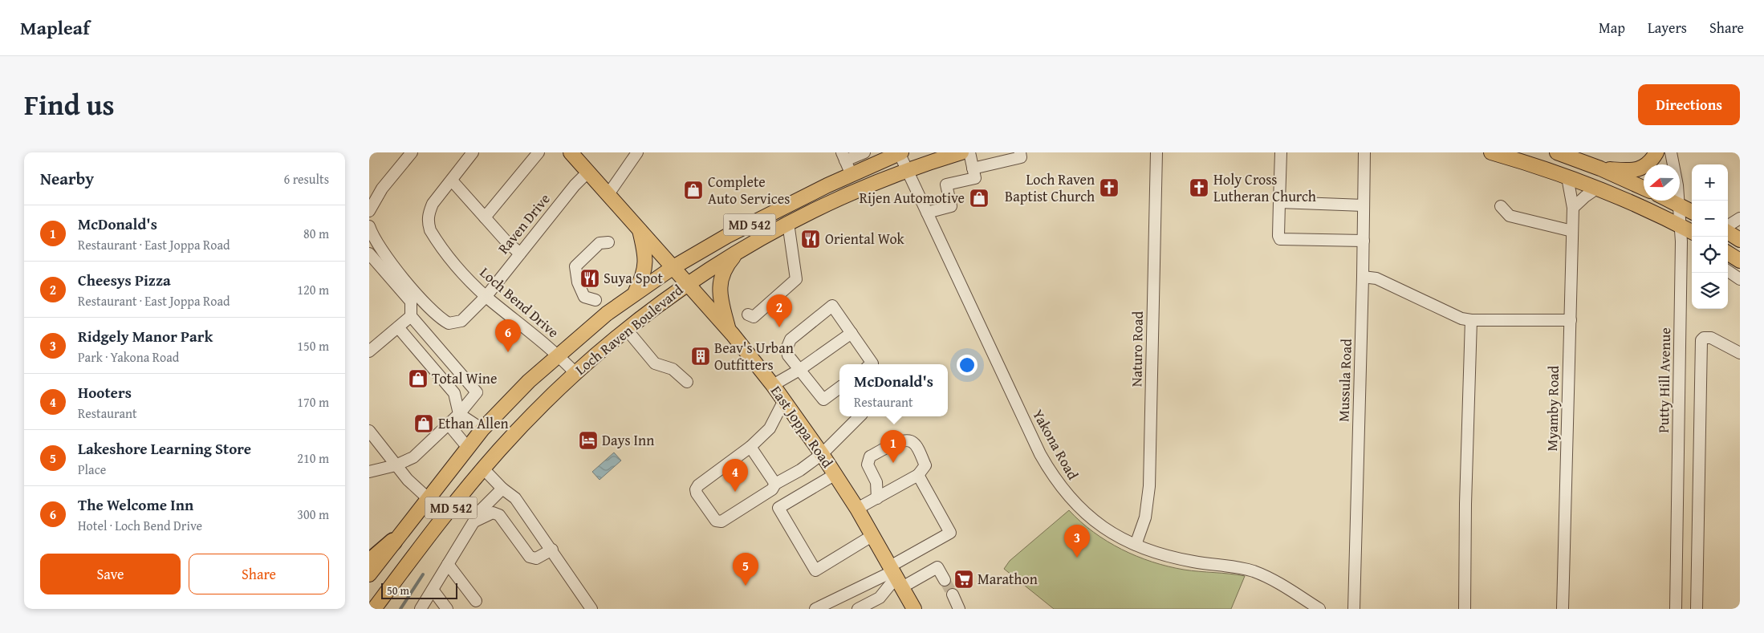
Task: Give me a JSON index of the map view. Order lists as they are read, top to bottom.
{
  "streets": {
    "main road": ["MD 542", "Loch Raven Boulevard", "East Joppa Road"],
    "street": [
      "Raven Drive",
      "Loch Bend Drive",
      "Naturo Road",
      "Mussula Road",
      "Putty Hill Avenue",
      "Myamby Road",
      "Yakona Road"
    ]
  },
  "crossings": [
    ["Raven Drive", "Loch Bend Drive"],
    ["Raven Drive", "East Joppa Road"],
    ["Loch Bend Drive", "Loch Raven Boulevard"],
    ["Loch Raven Boulevard", "East Joppa Road"],
    ["Loch Raven Boulevard", "Yakona Road"],
    ["Naturo Road", "Yakona Road"]
  ],
  "places": {
    "church": ["Loch Raven Baptist Church", "Holy Cross Lutheran Church"],
    "shop": [
      "Complete Auto Services",
      "Rijen Automotive",
      "Total Wine",
      "Ethan Allen"
    ],
    "restaurant": ["Oriental Wok", "Suya Spot"],
    "building": ["Beav's Urban Outfitters"],
    "hotel": ["Days Inn"],
    "supermarket": ["Marathon"]
  },
  "scale_bar": "50 m",
  "north": "left",
  "page": {
    "header": "Mapleaf",
    "nav": ["Map", "Layers", "Share"],
    "title": "Find us",
    "buttons": [
      "Directions",
      ["Save", "Share"]
    ],
    "heading": ["Nearby", "6 results"],
    "map_buttons": ["+", "−"],
    "list": [
      {
        "mark": "1",
        "name": "McDonald's",
        "note": "Restaurant · East Joppa Road",
        "value": "80 m"
      },
      {
        "mark": "2",
        "name": "Cheesys Pizza",
        "note": "Restaurant · East Joppa Road",
        "value": "120 m"
      },
      {
        "mark": "3",
        "name": "Ridgely Manor Park",
        "note": "Park · Yakona Road",
        "value": "150 m"
      },
      {
        "mark": "4",
        "name": "Hooters",
        "note": "Restaurant",
        "value": "170 m"
      },
      {
        "mark": "5",
        "name": "Lakeshore Learning Store",
        "note": "Place",
        "value": "210 m"
      },
      {
        "mark": "6",
        "name": "The Welcome Inn",
        "note": "Hotel · Loch Bend Drive",
        "value": "300 m"
      }
    ],
    "pins": [
      "2",
      "6",
      "1",
      "4",
      "3",
      "5"
    ],
    "popup": ["McDonald's", "Restaurant"],
    "scale": "50 m"
  }
}
